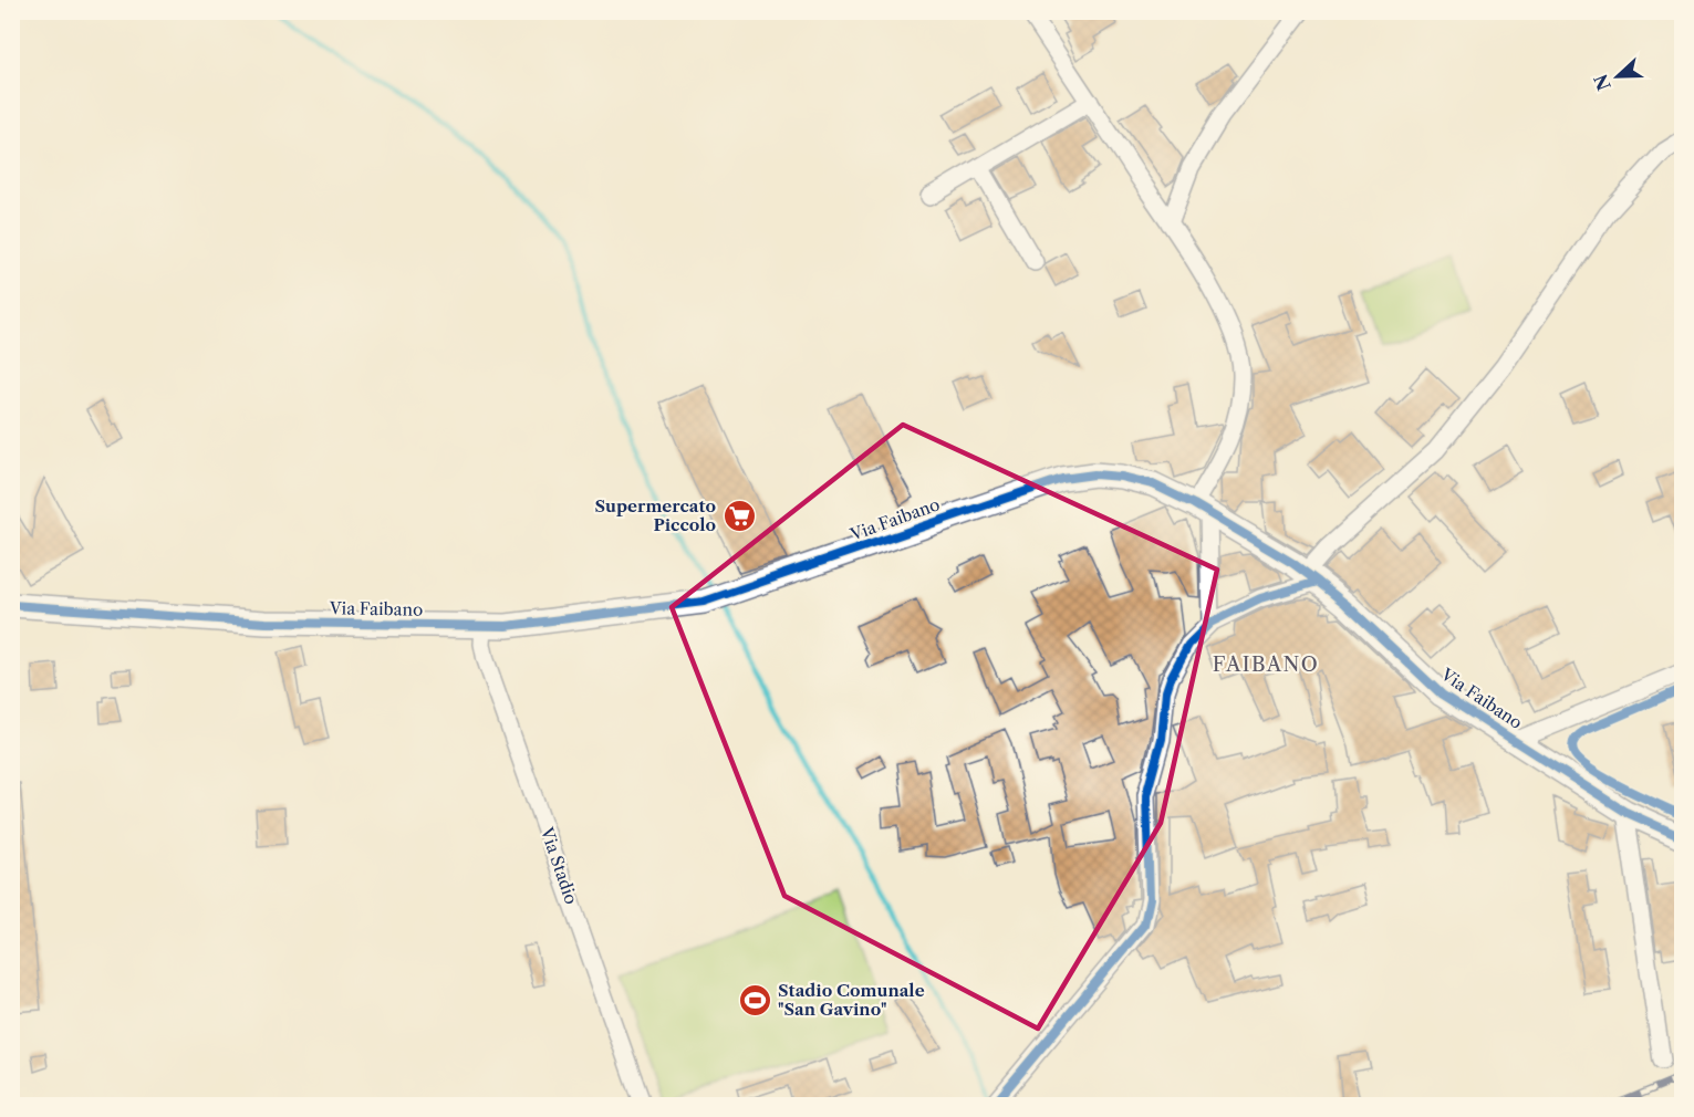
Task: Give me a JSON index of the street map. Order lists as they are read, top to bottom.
{
  "streets": {
    "street": ["Via Faibano", "Via Stadio"]
  },
  "crossings": [
    ["Via Faibano", "Via Stadio"]
  ],
  "districts": ["FAIBANO"],
  "places": {
    "supermarket": ["Supermercato Piccolo"],
    "sports": ["Stadio Comunale \"San Gavino\""]
  },
  "north": "left"
}
